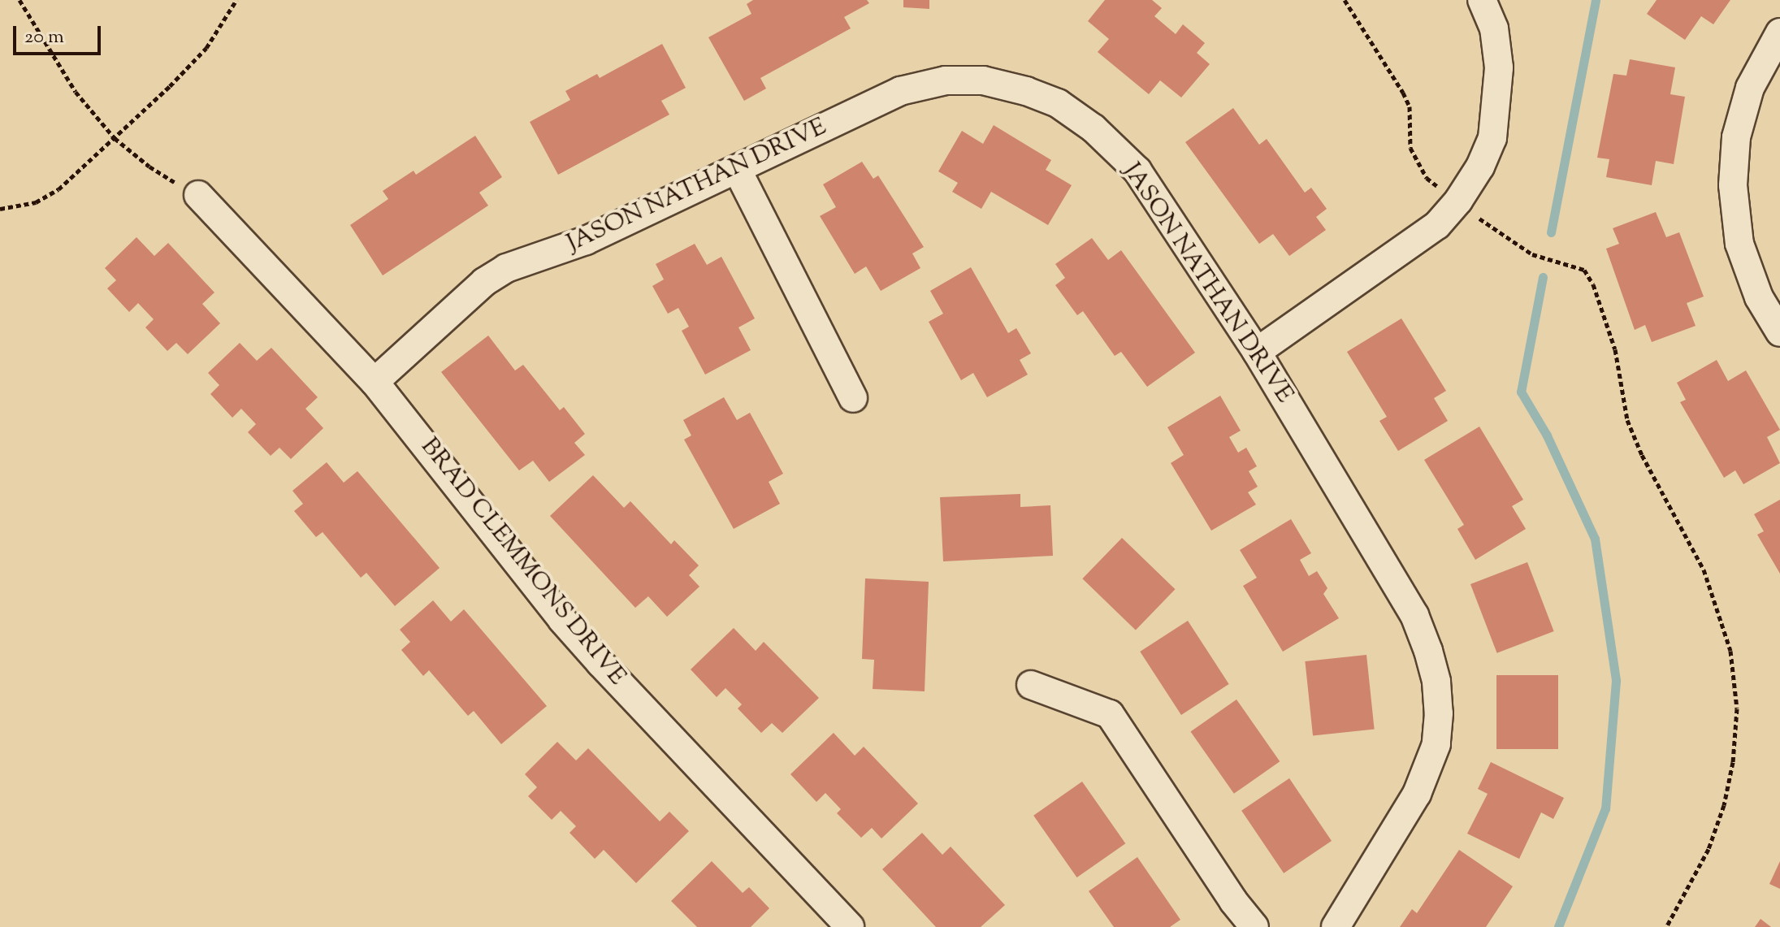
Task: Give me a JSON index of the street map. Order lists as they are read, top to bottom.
{
  "streets": {
    "street": ["JASON NATHAN DRIVE", "BRAD CLEMMONS DRIVE"]
  },
  "crossings": [
    ["JASON NATHAN DRIVE", "BRAD CLEMMONS DRIVE"]
  ],
  "scale_bar": "20 m"
}
